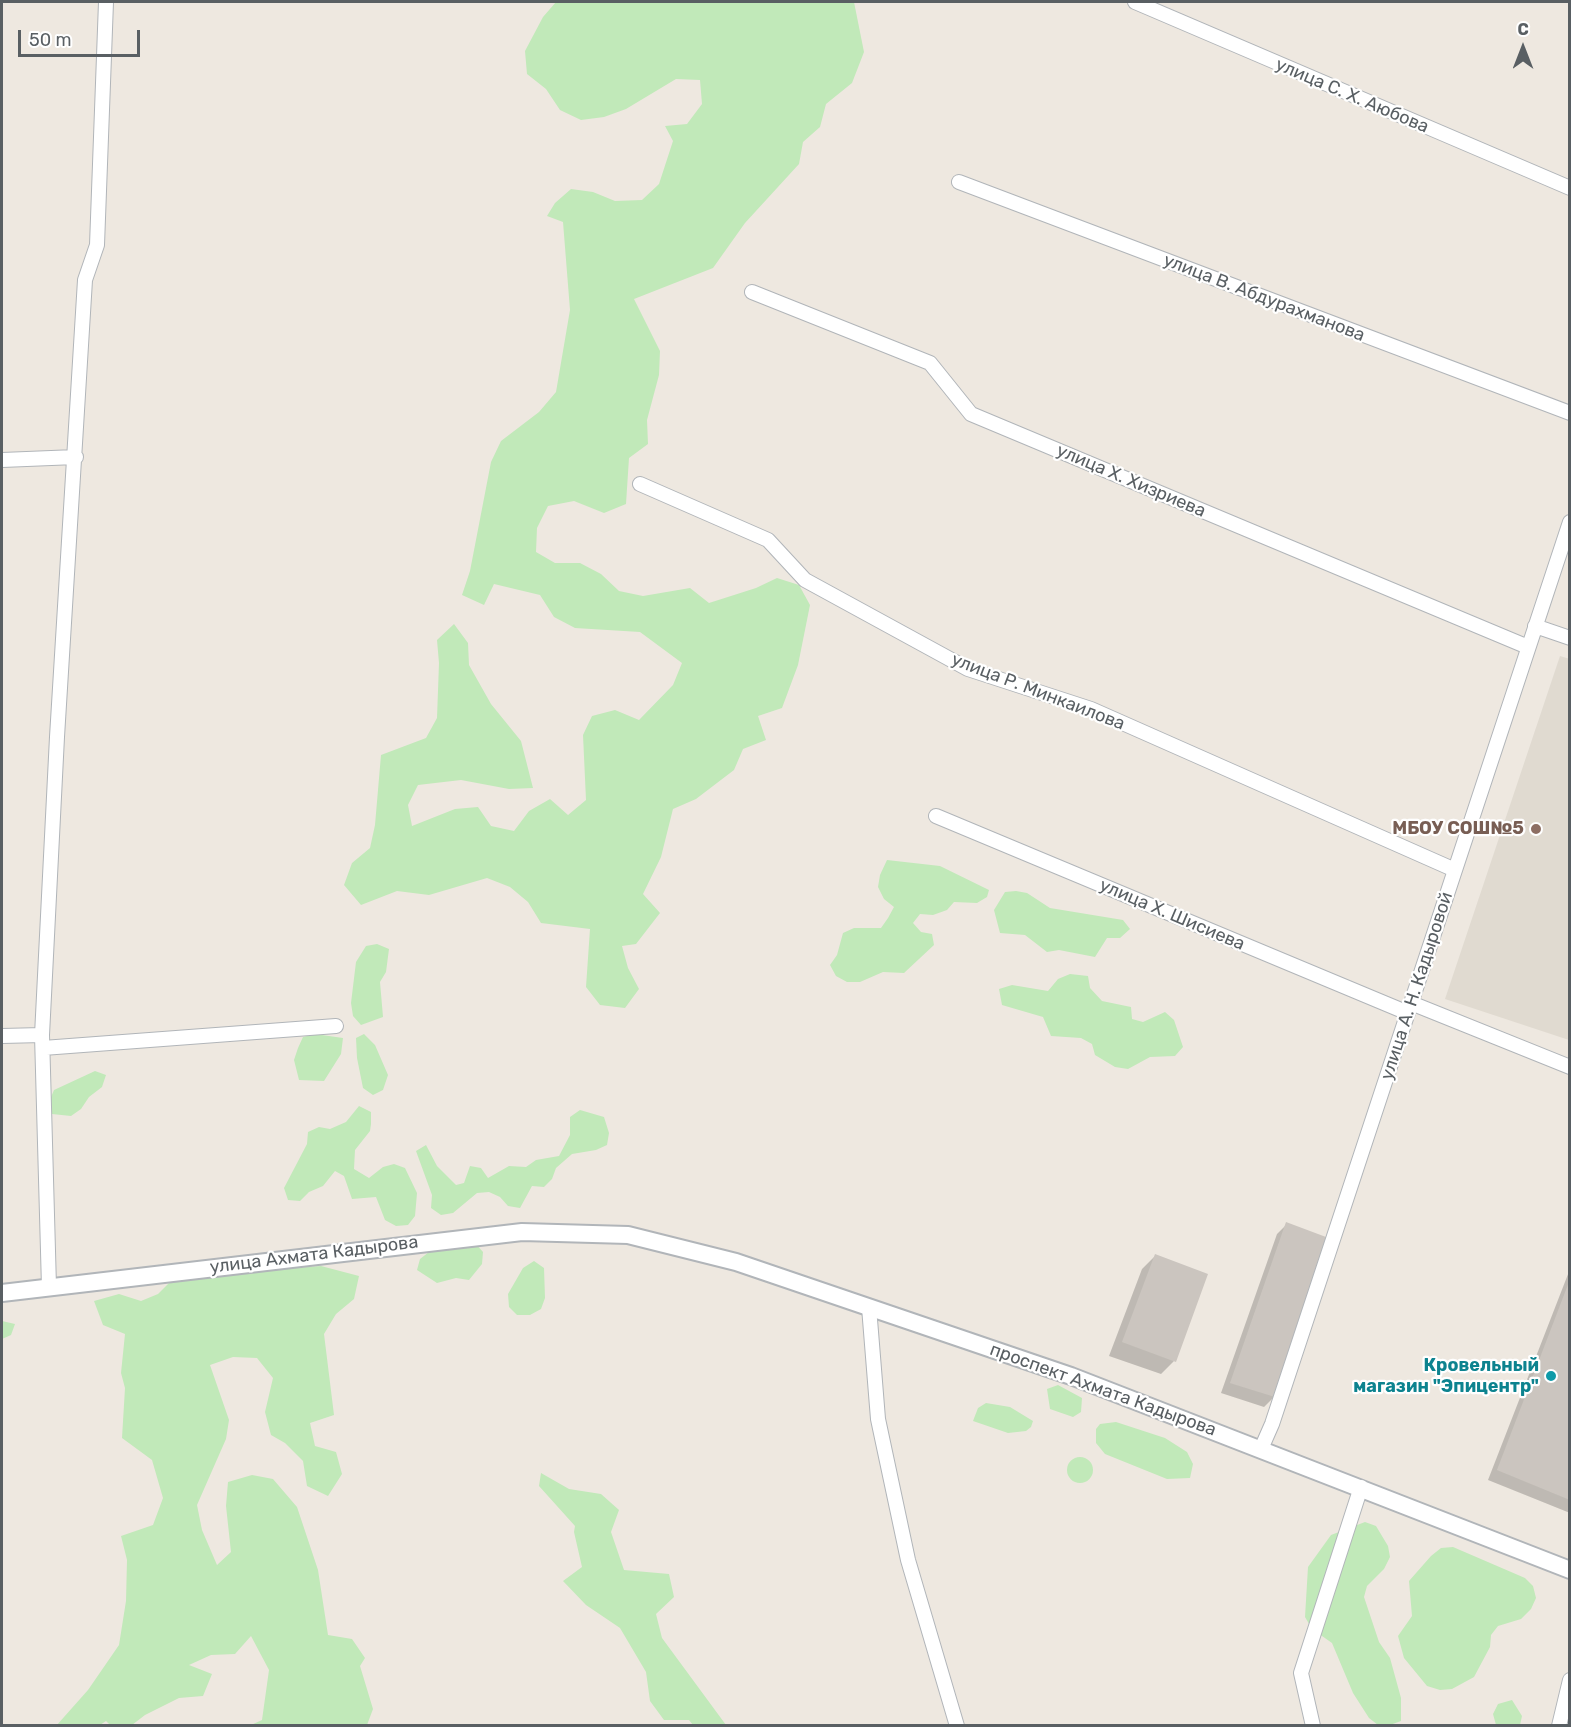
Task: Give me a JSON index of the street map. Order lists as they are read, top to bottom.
{
  "streets": {
    "street": [
      "улица С. Х. Аюбова",
      "улица В. Абдурахманова",
      "улица Х. Хизриева",
      "улица Р. Минкаилова",
      "улица Х. Шисиева",
      "улица А. Н. Кадыровой",
      "улица Ахмата Кадырова",
      "проспект Ахмата Кадырова"
    ]
  },
  "crossings": [
    ["улица Х. Хизриева", "улица А. Н. Кадыровой"],
    ["улица Р. Минкаилова", "улица А. Н. Кадыровой"],
    ["улица Х. Шисиева", "улица А. Н. Кадыровой"],
    ["улица А. Н. Кадыровой", "проспект Ахмата Кадырова"],
    ["улица Ахмата Кадырова", "проспект Ахмата Кадырова"]
  ],
  "places": ["МБОУ СОШ№5", "Кровельный магазин \"Эпицентр\""],
  "scale_bar": "50 m",
  "north": "top"
}
